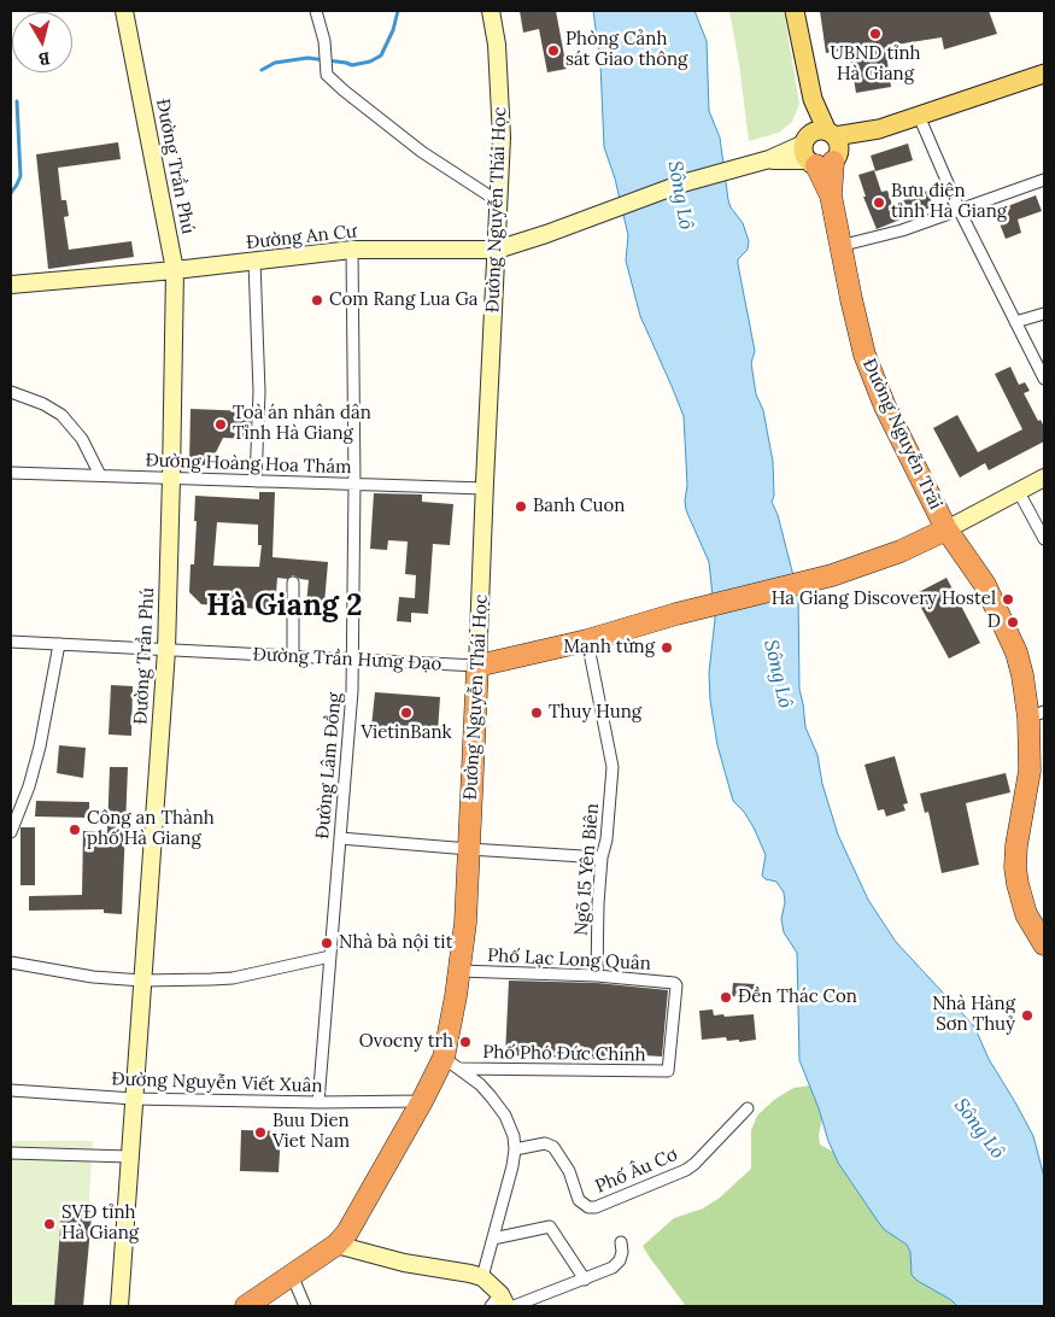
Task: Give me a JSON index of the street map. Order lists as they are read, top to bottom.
{
  "streets": {
    "highway": ["Đường Nguyễn Thái Học", "Đường Nguyễn Trãi", "Đường Trần Hưng Đạo"],
    "main road": ["Đường Trần Phú", "Đường An Cư"],
    "street": [
      "Đường Hoàng Hoa Thám",
      "Đường Lâm Đồng",
      "Ngõ 15 Yên Biên",
      "Phố Lạc Long Quân",
      "Phố Phó Đức Chính",
      "Đường Nguyễn Viết Xuân",
      "Phố Âu Cơ"
    ]
  },
  "crossings": [
    ["Đường Trần Phú", "Đường An Cư"],
    ["Đường Trần Phú", "Đường Hoàng Hoa Thám"],
    ["Đường Trần Phú", "Đường Trần Hưng Đạo"],
    ["Đường Trần Phú", "Đường Nguyễn Viết Xuân"],
    ["Đường Nguyễn Thái Học", "Đường An Cư"],
    ["Đường Nguyễn Thái Học", "Đường Hoàng Hoa Thám"],
    ["Đường Nguyễn Thái Học", "Đường Trần Hưng Đạo"],
    ["Đường Nguyễn Thái Học", "Phố Lạc Long Quân"],
    ["Đường Nguyễn Thái Học", "Phố Phó Đức Chính"],
    ["Đường Nguyễn Thái Học", "Đường Nguyễn Viết Xuân"],
    ["Đường An Cư", "Đường Nguyễn Trãi"],
    ["Đường An Cư", "Đường Lâm Đồng"],
    ["Đường Nguyễn Trãi", "Đường Trần Hưng Đạo"],
    ["Đường Hoàng Hoa Thám", "Đường Lâm Đồng"],
    ["Đường Trần Hưng Đạo", "Đường Lâm Đồng"],
    ["Đường Trần Hưng Đạo", "Ngõ 15 Yên Biên"],
    ["Đường Lâm Đồng", "Đường Nguyễn Viết Xuân"],
    ["Ngõ 15 Yên Biên", "Phố Lạc Long Quân"],
    ["Phố Lạc Long Quân", "Phố Phó Đức Chính"]
  ],
  "districts": ["Hà Giang 2"],
  "water": ["Sông Lô"],
  "places": [
    "UBND tỉnh Hà Giang",
    "Phòng Cảnh sát Giao thông",
    "Bưu điện tỉnh Hà Giang",
    "Com Rang Lua Ga",
    "Toà án nhân dân Tỉnh Hà Giang",
    "Banh Cuon",
    "Ha Giang Discovery Hostel",
    "D",
    "Mạnh từng",
    "VietinBank",
    "Thuy Hung",
    "Công an Thành phố Hà Giang",
    "Nhà bà nội tit",
    "Đền Thác Con",
    "Nhà Hàng Sơn Thuỷ",
    "Ovocny trh",
    "Buu Dien Viet Nam",
    "SVĐ tỉnh Hà Giang"
  ],
  "north": "bottom"
}
